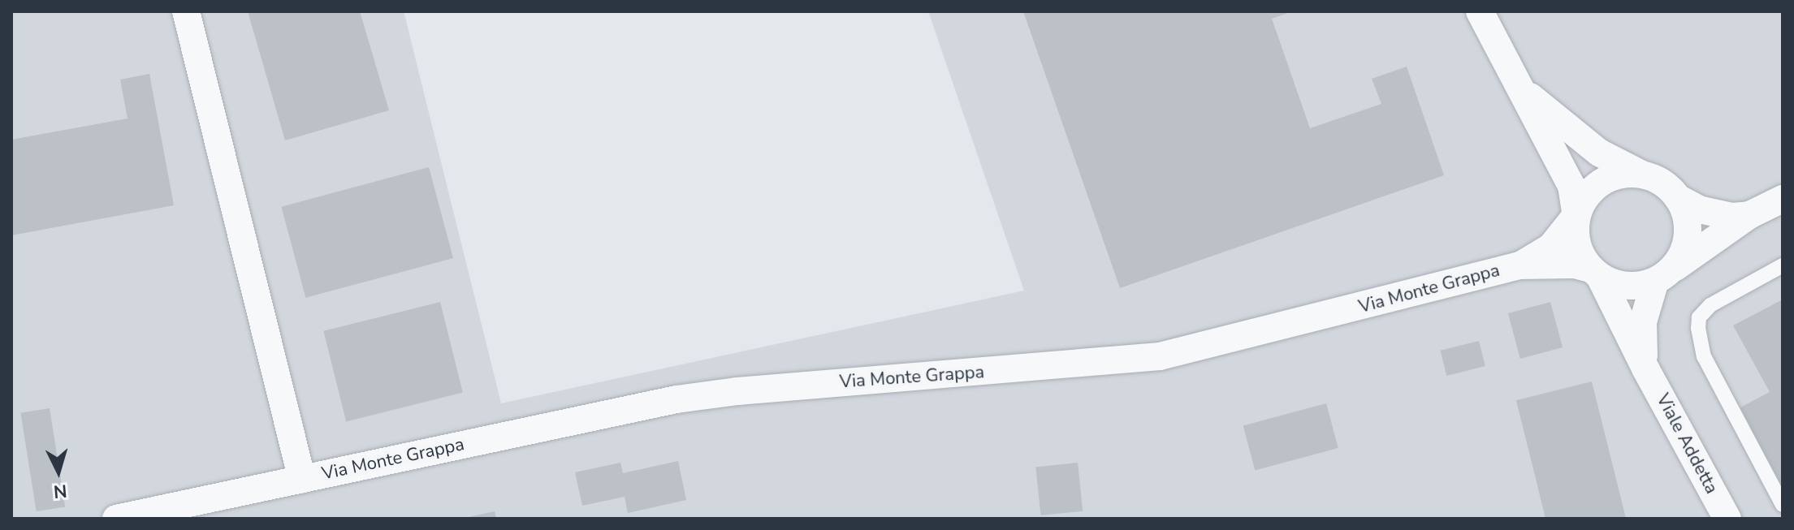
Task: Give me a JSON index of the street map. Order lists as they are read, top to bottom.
{
  "streets": {
    "street": ["Via Monte Grappa", "Viale Addetta"]
  },
  "north": "bottom"
}
